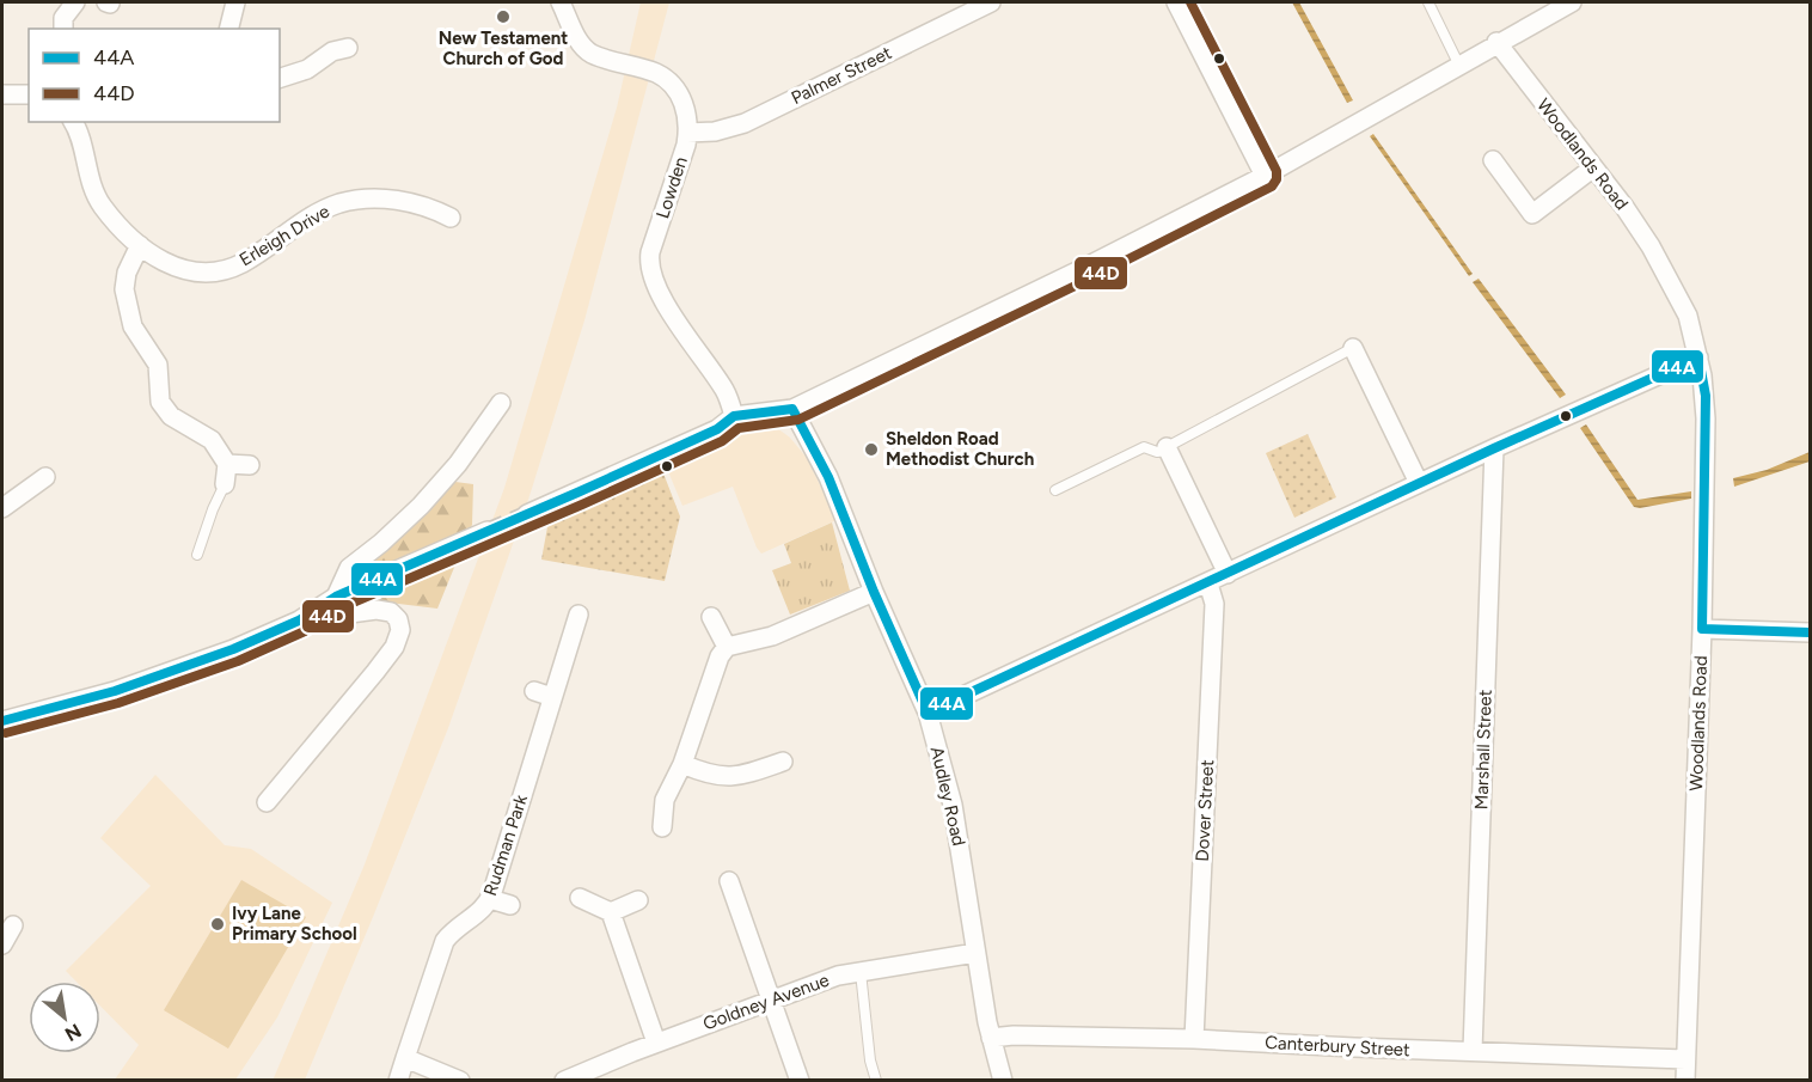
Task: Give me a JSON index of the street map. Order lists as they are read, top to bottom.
{
  "streets": {
    "street": [
      "Palmer Street",
      "Woodlands Road",
      "Lowden",
      "Erleigh Drive",
      "Marshall Street",
      "Audley Road",
      "Dover Street",
      "Rudman Park",
      "Goldney Avenue",
      "Canterbury Street"
    ]
  },
  "crossings": [
    ["Palmer Street", "Lowden"],
    ["Woodlands Road", "Canterbury Street"],
    ["Marshall Street", "Canterbury Street"],
    ["Audley Road", "Goldney Avenue"],
    ["Audley Road", "Canterbury Street"],
    ["Dover Street", "Canterbury Street"]
  ],
  "places": ["New Testament Church of God", "Sheldon Road Methodist Church", "Ivy Lane Primary School"],
  "lines": ["transit line 44D", "transit line 44A"],
  "legend": ["44A", "44D"],
  "north": "bottom right"
}
